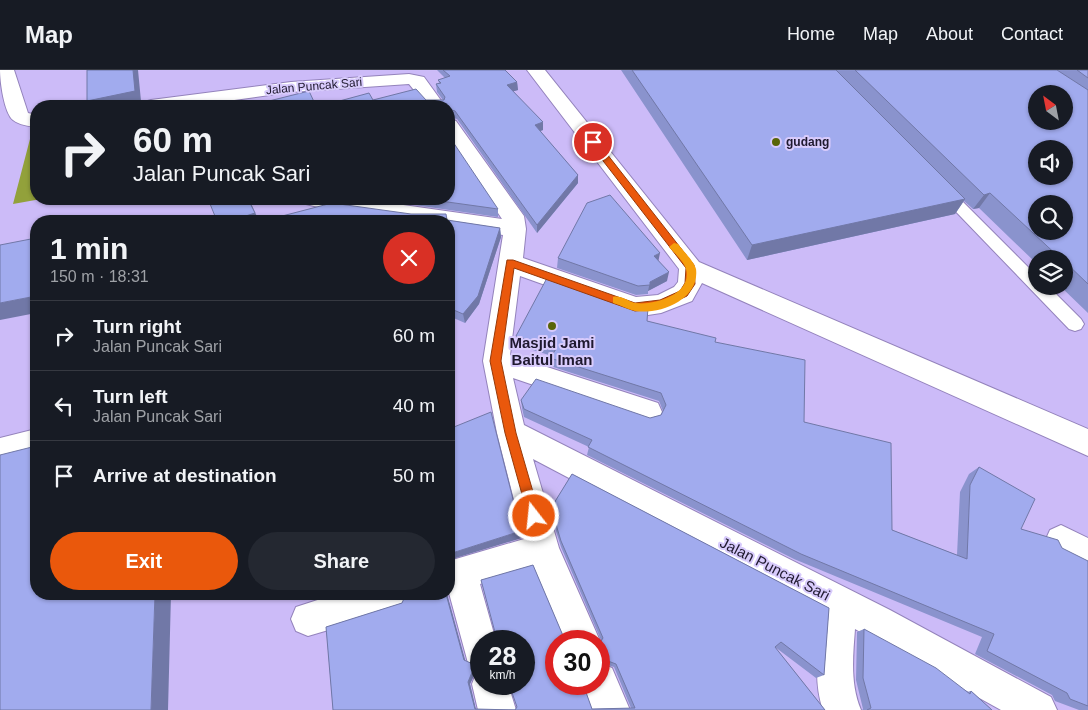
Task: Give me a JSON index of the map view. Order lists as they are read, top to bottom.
{
  "streets": {
    "street": ["Jalan Puncak Sari"]
  },
  "places": ["gudang", "Masjid Jami Baitul Iman"],
  "north": "top left",
  "page": {
    "header": "Map",
    "nav": [
      "Home",
      "Map",
      "About",
      "Contact"
    ],
    "turn": ["60 m", "Jalan Puncak Sari"],
    "heading": ["1 min", "150 m · 18:31"],
    "list": [
      {
        "name": "Turn right",
        "note": "Jalan Puncak Sari",
        "value": "60 m"
      },
      {
        "name": "Turn left",
        "note": "Jalan Puncak Sari",
        "value": "40 m"
      },
      {
        "name": "Arrive at destination",
        "value": "50 m"
      }
    ],
    "buttons": ["Exit", "Share"],
    "speed": "28 km/h",
    "limit": "30"
  }
}
